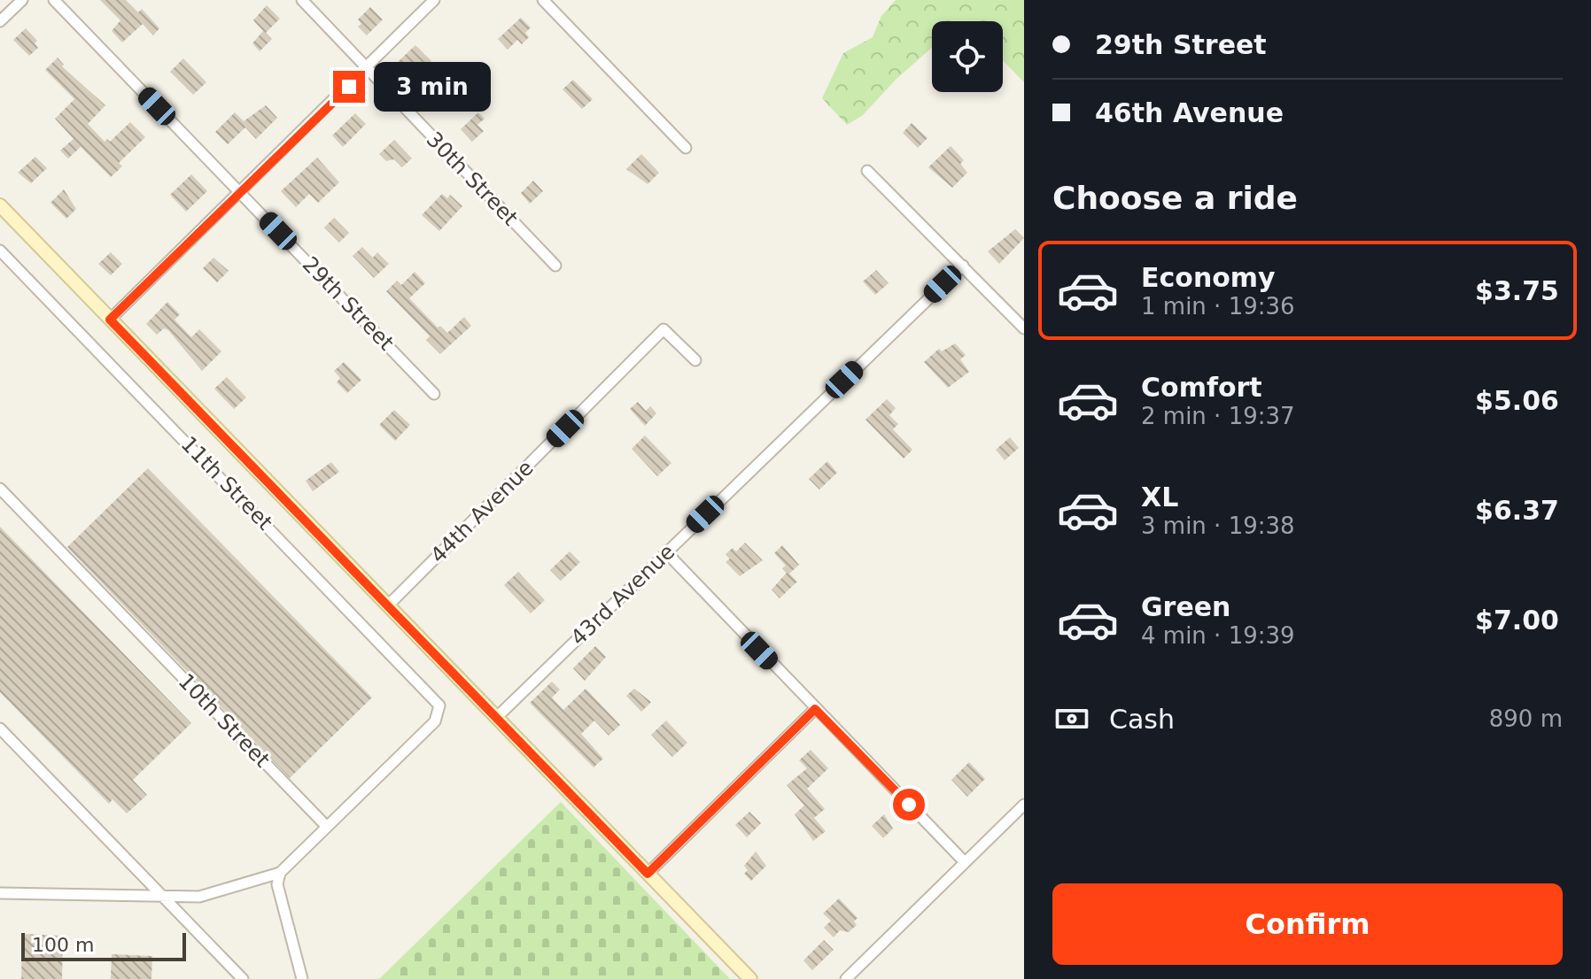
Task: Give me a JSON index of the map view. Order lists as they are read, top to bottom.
{
  "streets": {
    "street": [
      "30th Street",
      "29th Street",
      "11th Street",
      "44th Avenue",
      "43rd Avenue",
      "10th Street"
    ]
  },
  "crossings": [
    ["11th Street", "10th Street"]
  ],
  "scale_bar": "100 m",
  "page": {
    "banner": ["29th Street", "46th Avenue"],
    "bubble": "3 min",
    "heading": "Choose a ride",
    "list": [
      {
        "name": "Economy",
        "note": "1 min · 19:36",
        "value": "$3.75"
      },
      {
        "name": "Comfort",
        "note": "2 min · 19:37",
        "value": "$5.06"
      },
      {
        "name": "XL",
        "note": "3 min · 19:38",
        "value": "$6.37"
      },
      {
        "name": "Green",
        "note": "4 min · 19:39",
        "value": "$7.00"
      }
    ],
    "pay": ["Cash", "890 m"],
    "buttons": "Confirm",
    "scale": "100 m"
  }
}
